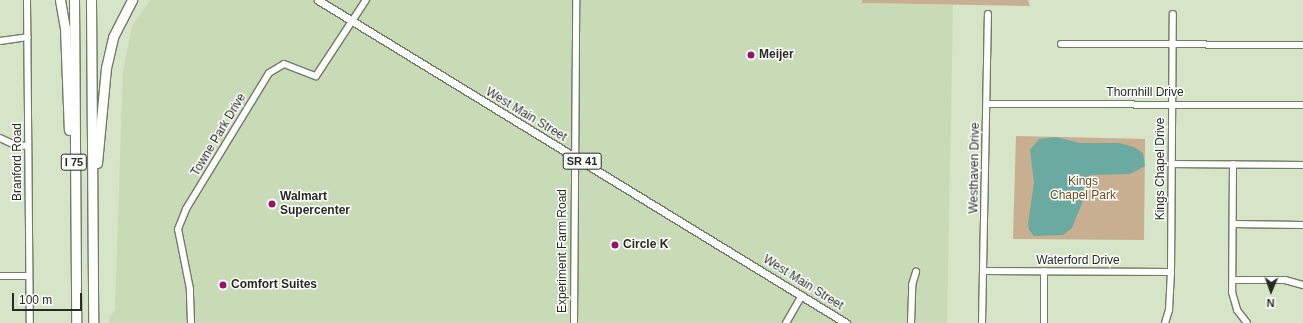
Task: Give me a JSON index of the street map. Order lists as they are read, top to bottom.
{
  "streets": {
    "highway": ["I 75"],
    "main road": ["West Main Street", "SR 41"],
    "street": [
      "Thornhill Drive",
      "Towne Park Drive",
      "Branford Road",
      "Westhaven Drive",
      "Kings Chapel Drive",
      "Experiment Farm Road",
      "Waterford Drive"
    ]
  },
  "crossings": [
    ["Thornhill Drive", "Westhaven Drive"],
    ["Thornhill Drive", "Kings Chapel Drive"],
    ["West Main Street", "Towne Park Drive"],
    ["West Main Street", "Experiment Farm Road"],
    ["Westhaven Drive", "Waterford Drive"],
    ["Kings Chapel Drive", "Waterford Drive"]
  ],
  "parks": ["Kings Chapel Park"],
  "places": [
    "Meijer",
    "Walmart Supercenter",
    "Circle K",
    "Comfort Suites"
  ],
  "scale_bar": "100 m",
  "north": "bottom"
}
